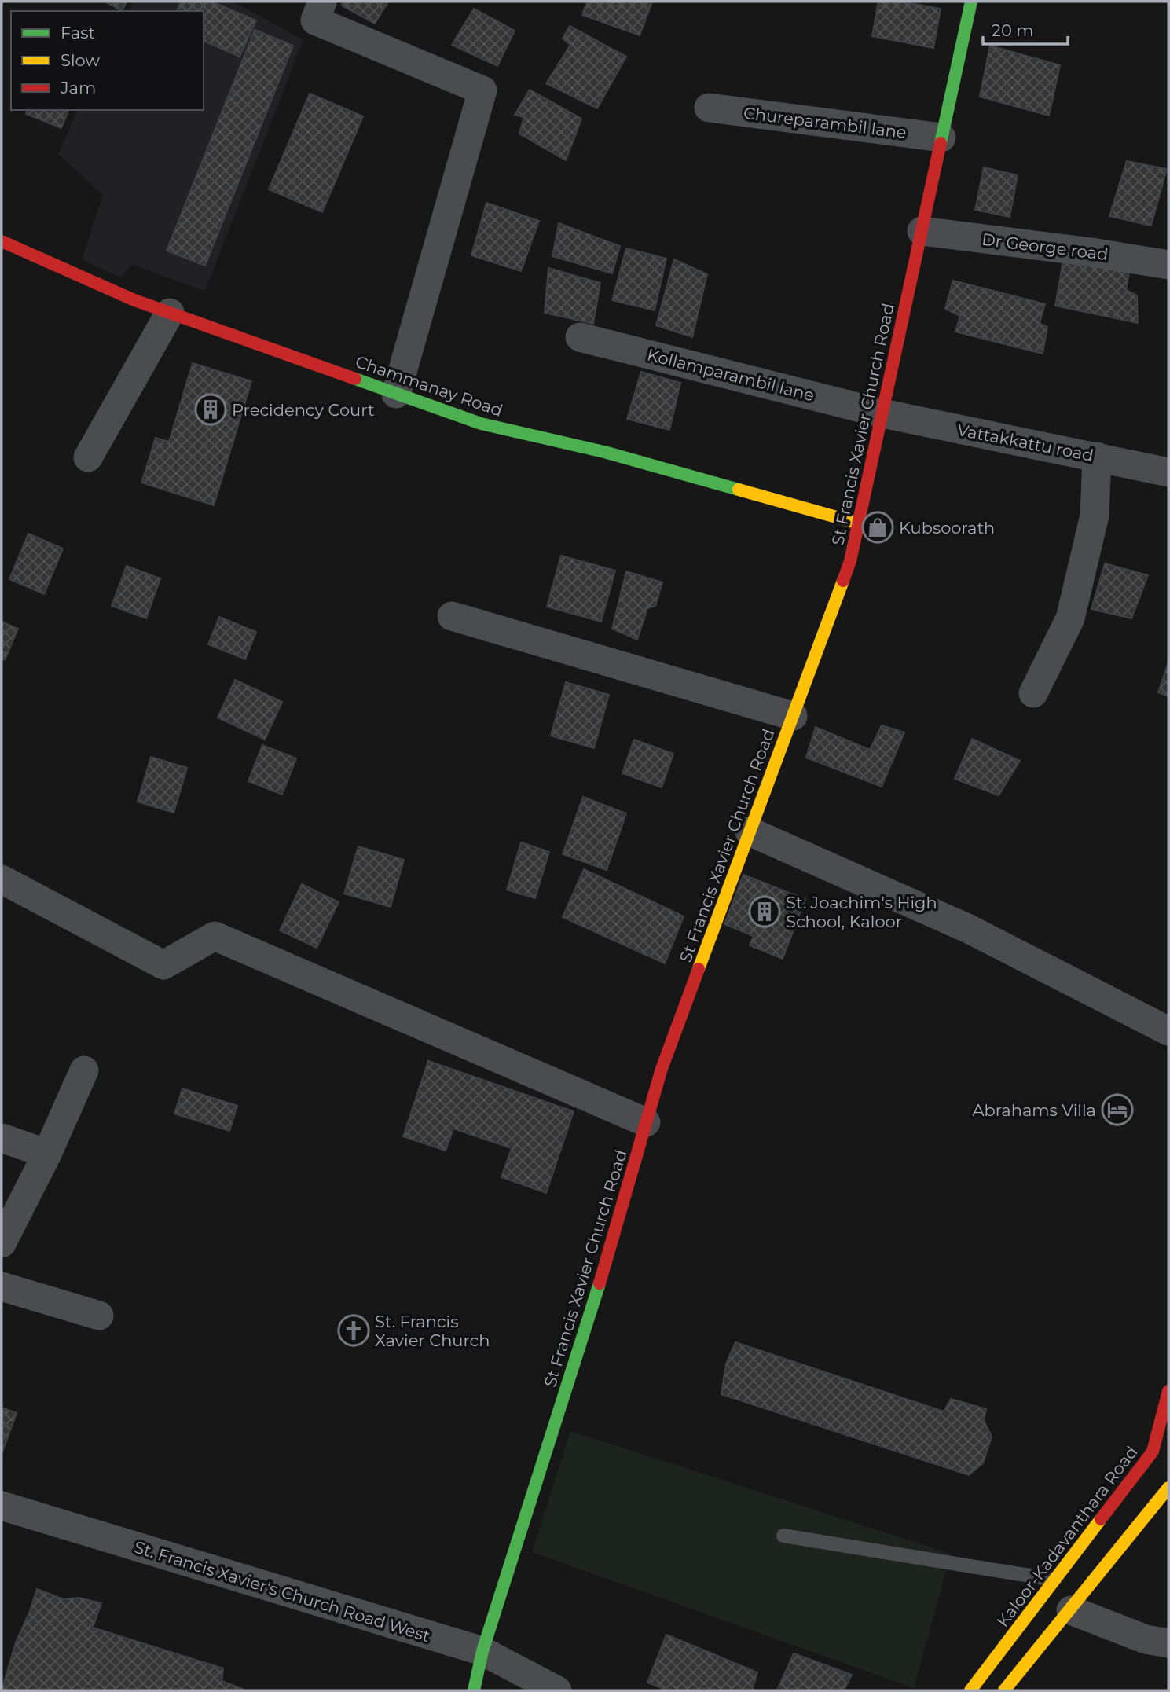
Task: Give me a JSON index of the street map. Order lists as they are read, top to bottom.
{
  "streets": {
    "street": [
      "Chureparambil lane",
      "Dr George road",
      "Kollamparambil lane",
      "Chammanay Road",
      "St Francis Xavier Church Road",
      "Vattakkattu road",
      "Kaloor-Kadavanthara Road",
      "St. Francis Xavier's Church Road West"
    ]
  },
  "crossings": [
    ["Chureparambil lane", "St Francis Xavier Church Road"],
    ["Dr George road", "St Francis Xavier Church Road"],
    ["Kollamparambil lane", "St Francis Xavier Church Road"],
    ["Kollamparambil lane", "Vattakkattu road"],
    ["Chammanay Road", "St Francis Xavier Church Road"],
    ["St Francis Xavier Church Road", "Vattakkattu road"],
    ["St Francis Xavier Church Road", "St. Francis Xavier's Church Road West"]
  ],
  "places": {
    "building": ["Precidency Court", "St. Joachim's High School, Kaloor"],
    "shop": ["Kubsoorath"],
    "hotel": ["Abrahams Villa"],
    "church": ["St. Francis Xavier Church"]
  },
  "legend": ["Fast", "Slow", "Jam"],
  "scale_bar": "20 m"
}
